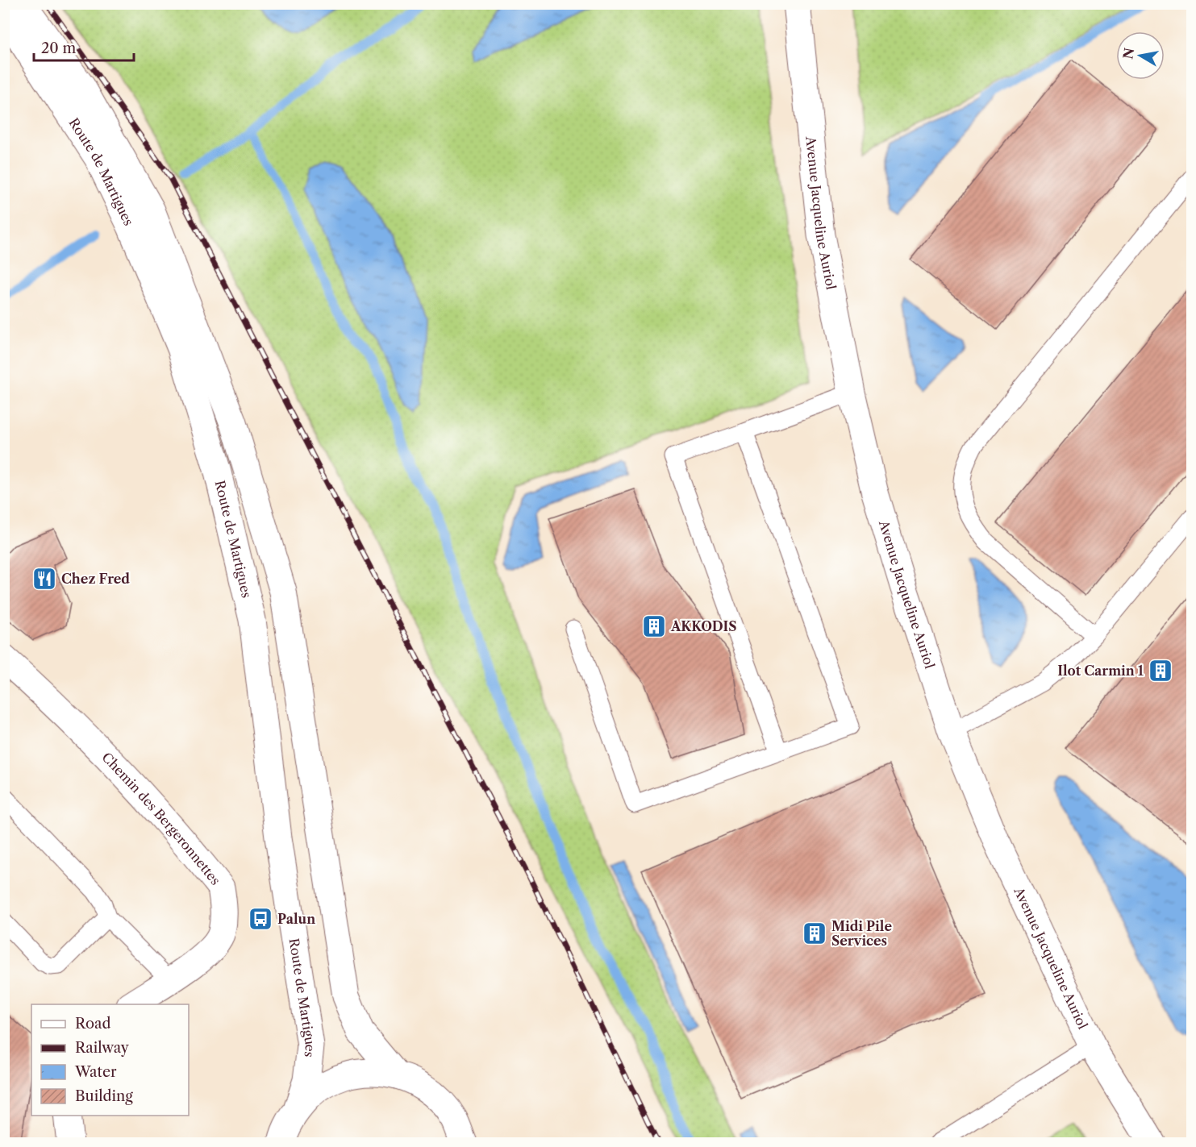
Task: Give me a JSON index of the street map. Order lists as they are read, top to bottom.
{
  "streets": {
    "main road": ["Route de Martigues", "Avenue Jacqueline Auriol", "Chemin des Bergeronnettes"]
  },
  "places": {
    "restaurant": ["Chez Fred"],
    "building": ["AKKODIS", "Ilot Carmin 1", "Midi Pile Services"],
    "bus stop": ["Palun"]
  },
  "legend": [
    "Road",
    "Railway",
    "Water",
    "Building"
  ],
  "scale_bar": "20 m",
  "north": "left"
}
